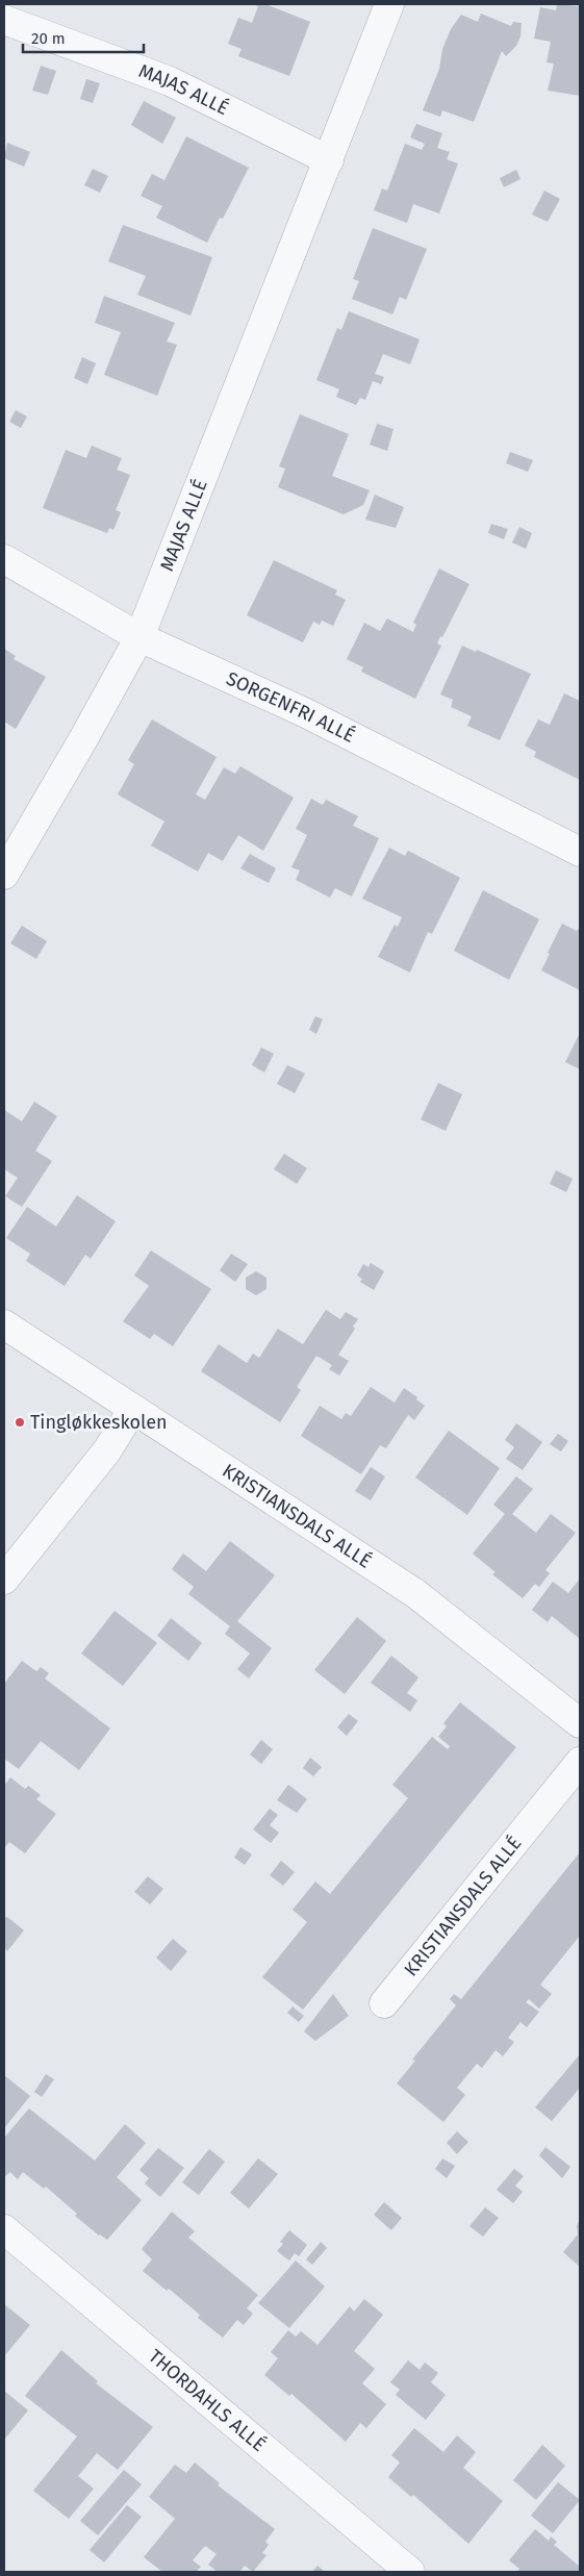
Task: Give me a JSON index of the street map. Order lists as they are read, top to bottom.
{
  "streets": {
    "street": [
      "MAJAS ALLÉ",
      "SORGENFRI ALLÉ",
      "KRISTIANSDALS ALLÉ",
      "THORDAHLS ALLÉ"
    ]
  },
  "crossings": [
    ["MAJAS ALLÉ", "SORGENFRI ALLÉ"]
  ],
  "places": ["Tingløkkeskolen"],
  "scale_bar": "20 m"
}
